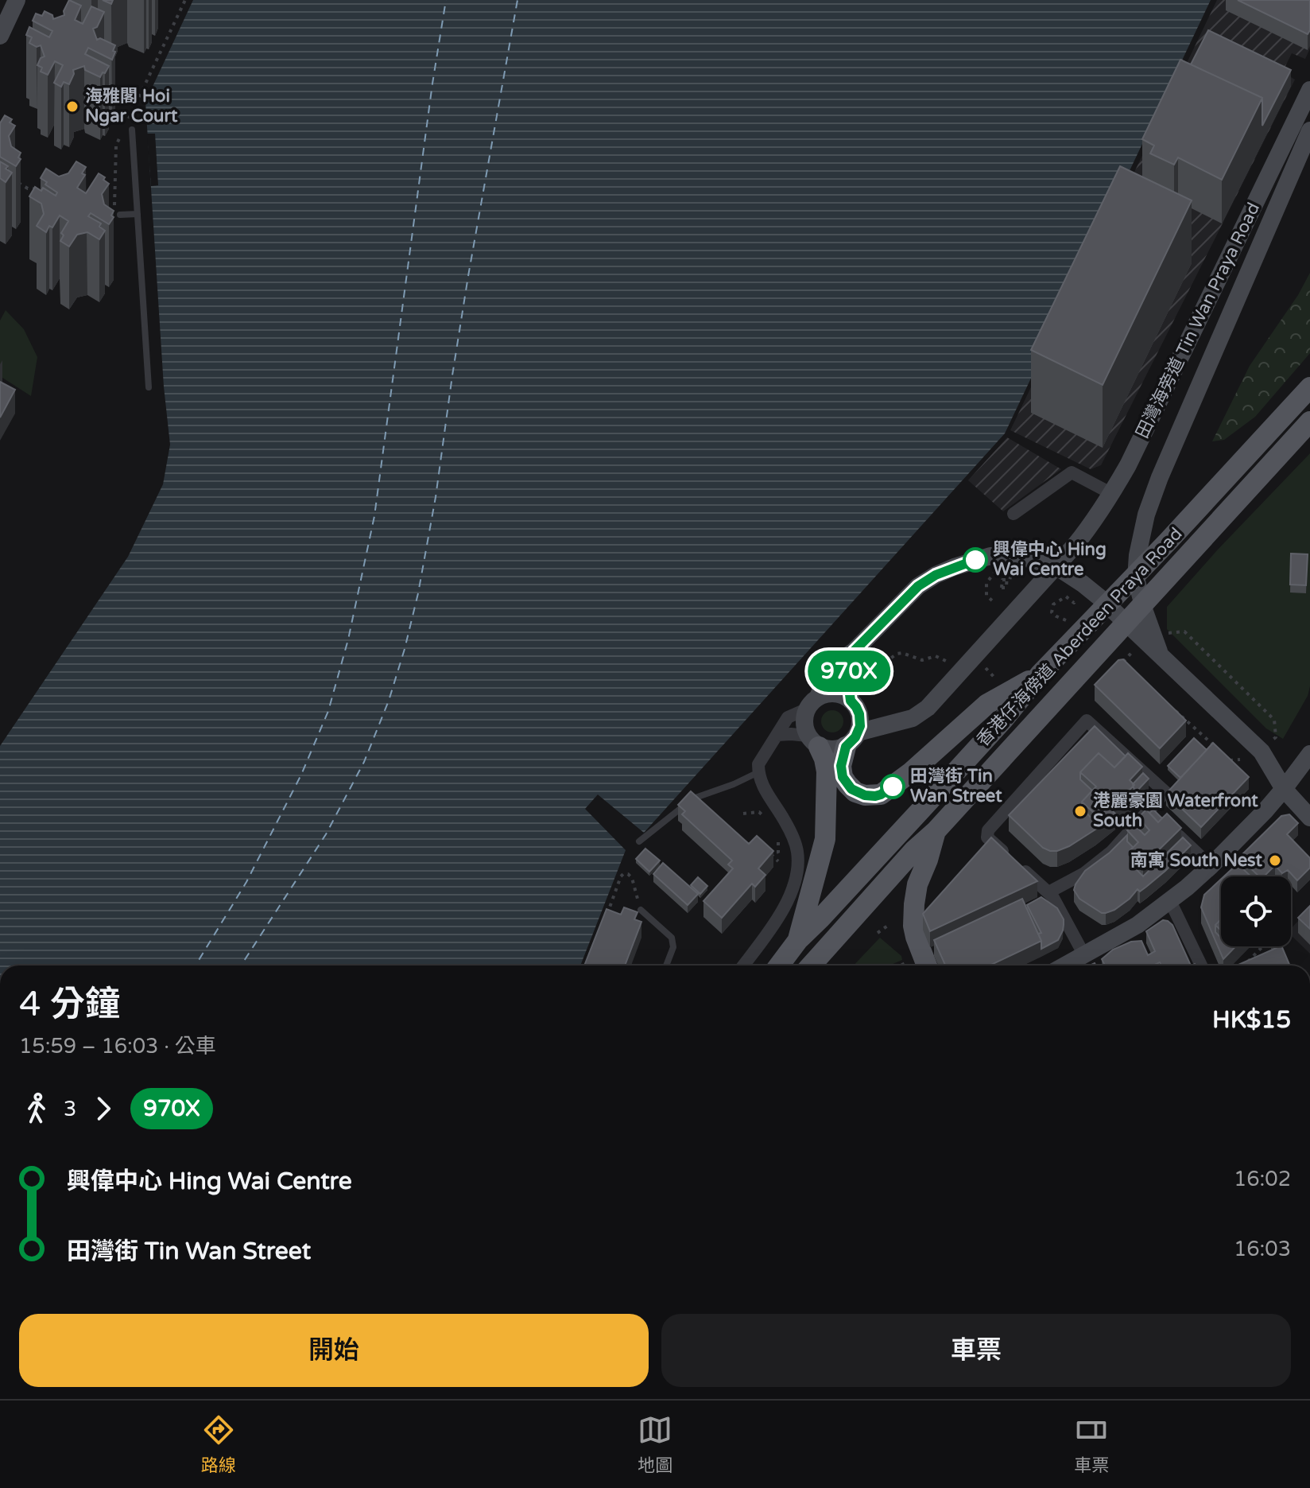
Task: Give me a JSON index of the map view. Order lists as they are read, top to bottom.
{
  "streets": {
    "main road": ["田灣海旁道 Tin Wan Praya Road", "香港仔海傍道 Aberdeen Praya Road"]
  },
  "places": [
    "海雅閣 Hoi Ngar Court",
    "興偉中心 Hing Wai Centre",
    "田灣街 Tin Wan Street",
    "港麗豪園 Waterfront South",
    "南寓 South Nest"
  ],
  "lines": ["bus line 970X"],
  "page": {
    "on_map": "970X",
    "heading": ["4 分鐘", "15:59 – 16:03 · 公車", "HK$15"],
    "legs": ["3", "970X"],
    "list": [
      {
        "name": "興偉中心 Hing Wai Centre",
        "value": "16:02"
      },
      {
        "name": "田灣街 Tin Wan Street",
        "value": "16:03"
      }
    ],
    "buttons": ["開始", "車票"],
    "tabs": ["路線", "地圖", "車票"]
  }
}
